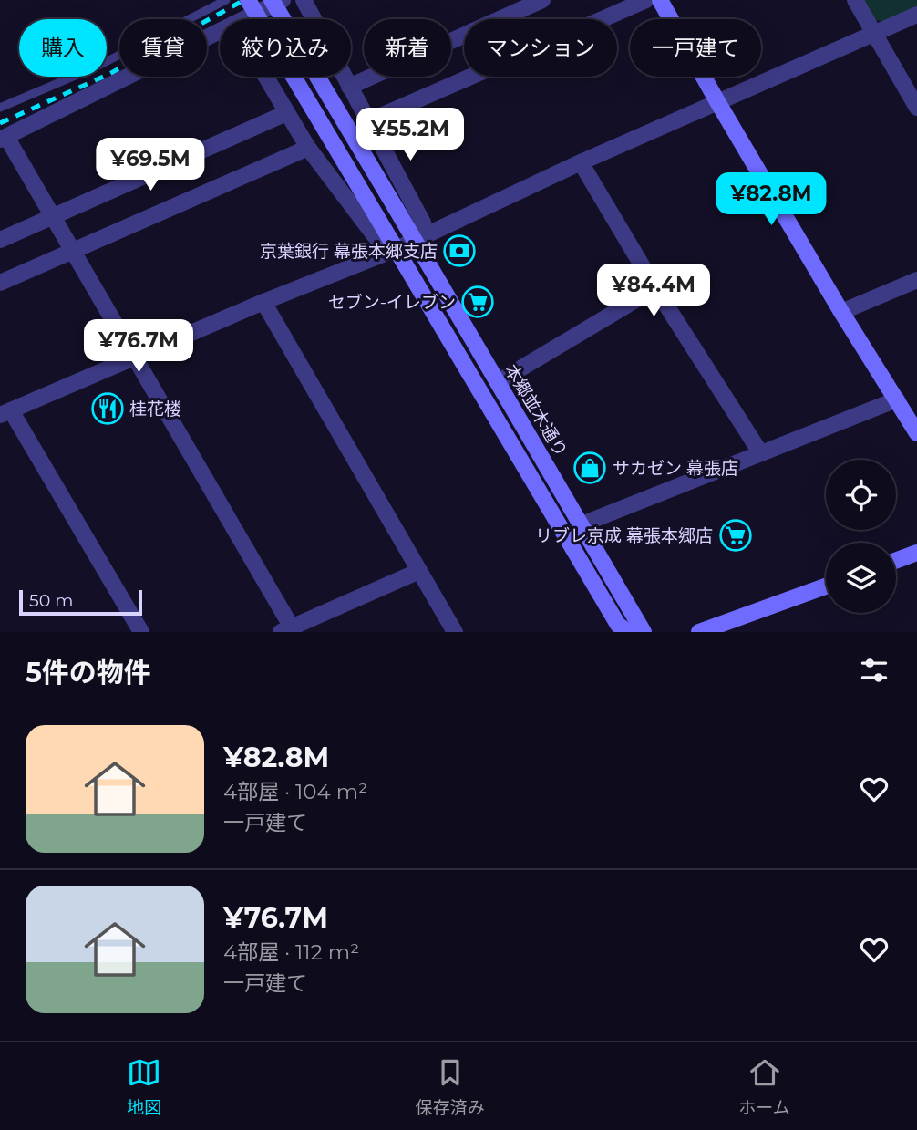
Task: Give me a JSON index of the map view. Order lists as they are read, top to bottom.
{
  "streets": {
    "street": ["本郷並木通り"]
  },
  "places": {
    "bank": ["京葉銀行 幕張本郷支店"],
    "supermarket": ["セブン-イレブン", "リブレ京成 幕張本郷店"],
    "restaurant": ["桂花楼"],
    "shop": ["サカゼン 幕張店"]
  },
  "scale_bar": "50 m",
  "page": {
    "chip": [
      "購入",
      "賃貸",
      "絞り込み",
      "新着",
      "マンション",
      "一戸建て"
    ],
    "price": [
      "¥55.2M",
      "¥69.5M",
      "¥82.8M",
      "¥84.4M",
      "¥76.7M"
    ],
    "scale": "50 m",
    "heading": "5件の物件",
    "list": [
      {
        "name": "¥82.8M",
        "note": "4部屋 · 104 m² · 一戸建て"
      },
      {
        "name": "¥76.7M",
        "note": "4部屋 · 112 m² · 一戸建て"
      }
    ],
    "tabs": ["地図", "保存済み", "ホーム"]
  }
}
